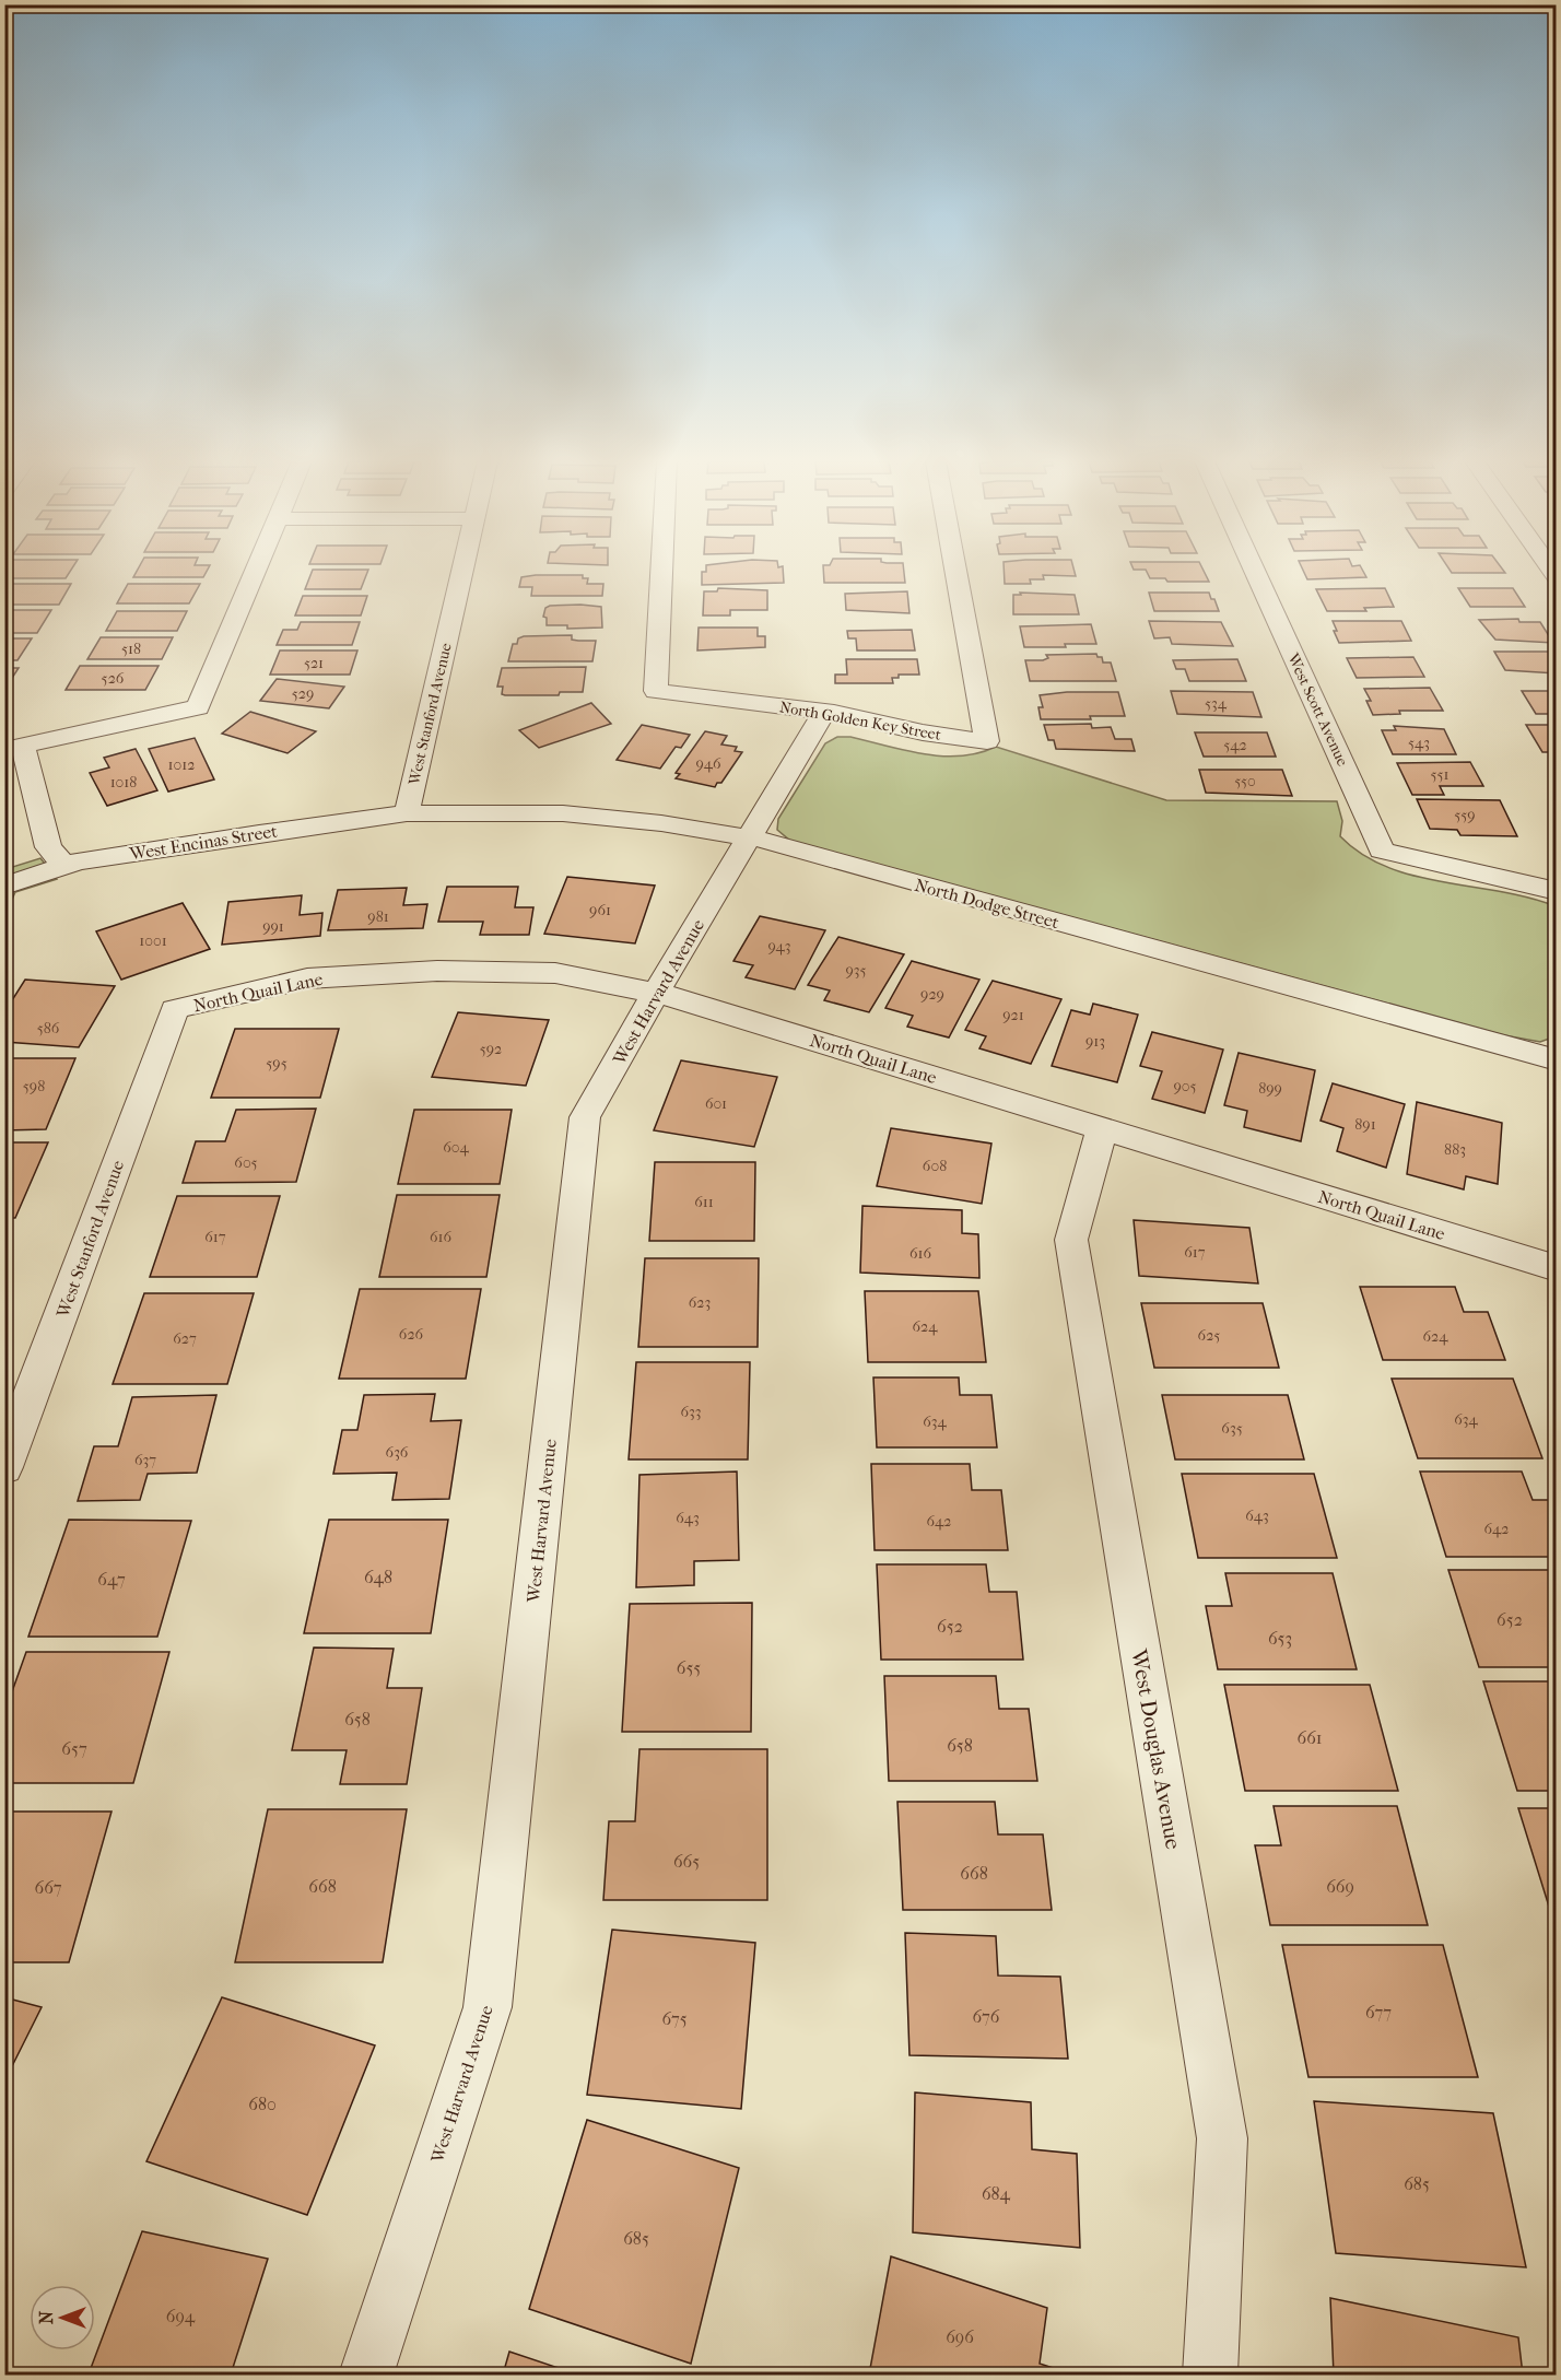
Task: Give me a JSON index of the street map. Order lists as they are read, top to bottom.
{
  "streets": {
    "street": [
      "West Scott Avenue",
      "West Stanford Avenue",
      "North Golden Key Street",
      "West Encinas Street",
      "North Dodge Street",
      "North Quail Lane",
      "West Harvard Avenue",
      "West Douglas Avenue"
    ]
  },
  "crossings": [
    ["West Stanford Avenue", "West Encinas Street"],
    ["West Stanford Avenue", "North Dodge Street"],
    ["West Stanford Avenue", "North Quail Lane"],
    ["North Golden Key Street", "West Harvard Avenue"],
    ["West Encinas Street", "North Dodge Street"],
    ["North Dodge Street", "West Harvard Avenue"],
    ["North Quail Lane", "West Harvard Avenue"],
    ["North Quail Lane", "West Douglas Avenue"]
  ],
  "house_numbers": [
    "518",
    "521",
    "526",
    "529",
    "534",
    "543",
    "542",
    "946",
    "1012",
    "551",
    "550",
    "1018",
    "559",
    "961",
    "981",
    "991",
    "1001",
    "943",
    "935",
    "929",
    "921",
    "586",
    "913",
    "592",
    "595",
    "598",
    "905",
    "899",
    "601",
    "891",
    "604",
    "883",
    "605",
    "608",
    "611",
    "617",
    "616",
    "617",
    "616",
    "623",
    "624",
    "626",
    "625",
    "624",
    "627",
    "633",
    "634",
    "634",
    "635",
    "636",
    "637",
    "643",
    "643",
    "642",
    "642",
    "648",
    "647",
    "652",
    "652",
    "653",
    "655",
    "658",
    "661",
    "658",
    "657",
    "665",
    "668",
    "668",
    "669",
    "667",
    "677",
    "676",
    "675",
    "680",
    "685",
    "684",
    "685",
    "694",
    "696"
  ],
  "north": "left"
}
